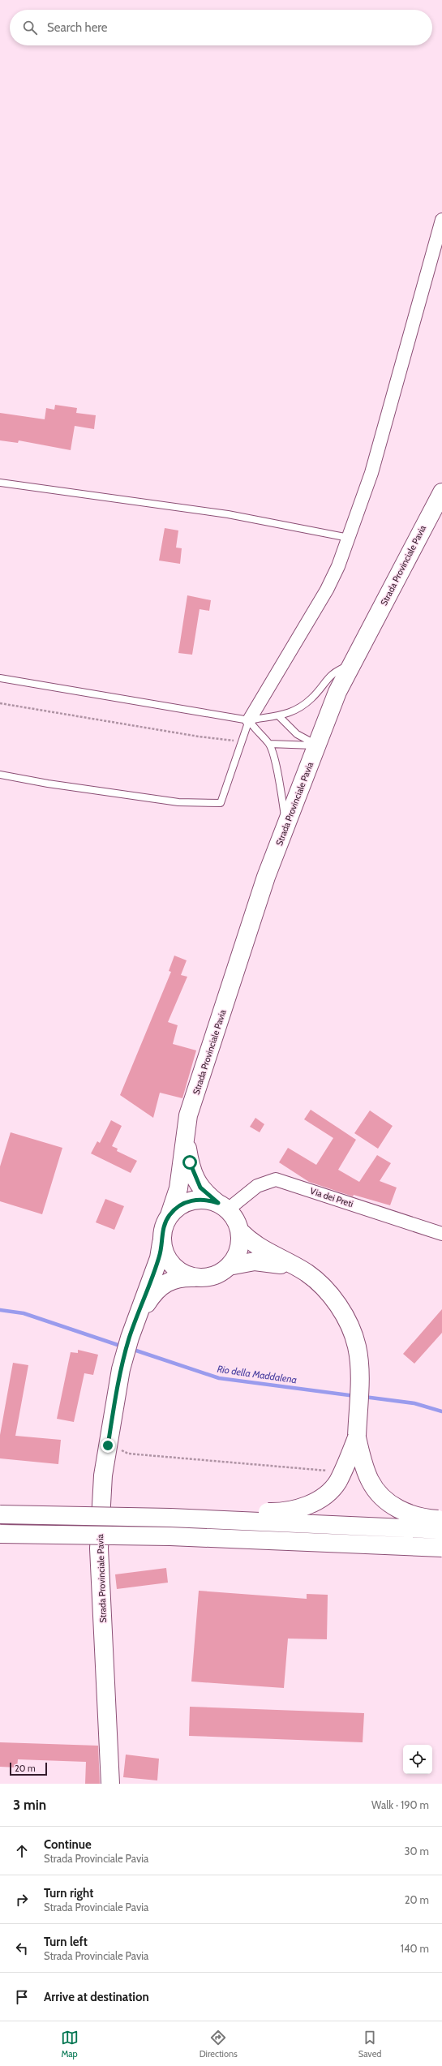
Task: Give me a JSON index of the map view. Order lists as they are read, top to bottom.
{
  "streets": {
    "main road": ["Strada Provinciale Pavia"],
    "street": ["Via dei Preti"]
  },
  "crossings": [
    ["Strada Provinciale Pavia", "Via dei Preti"]
  ],
  "water": ["Rio della Maddalena"],
  "scale_bar": "20 m",
  "page": {
    "search": "Search here",
    "scale": "20 m",
    "heading": ["3 min", "Walk · 190 m"],
    "list": [
      ["Continue", "Strada Provinciale Pavia", "30 m"],
      ["Turn right", "Strada Provinciale Pavia", "20 m"],
      ["Turn left", "Strada Provinciale Pavia", "140 m"],
      "Arrive at destination"
    ],
    "nav": ["Map", "Directions", "Saved"]
  }
}
